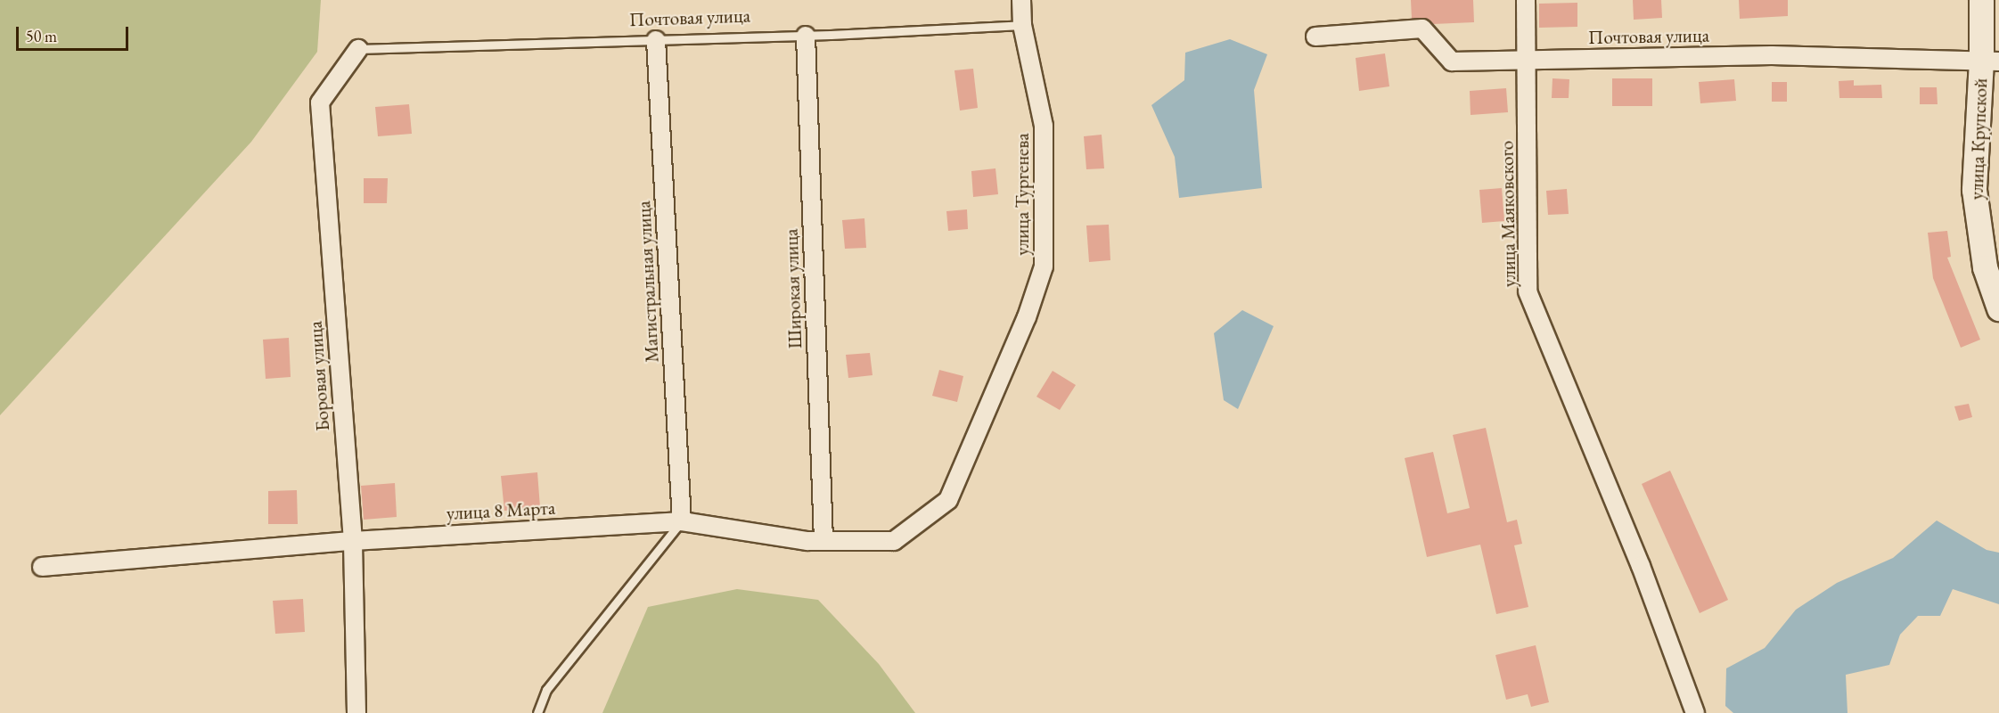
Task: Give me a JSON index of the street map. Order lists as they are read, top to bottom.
{
  "streets": {
    "street": [
      "Почтовая улица",
      "улица Крупской",
      "улица Тургенева",
      "улица Маяковского",
      "Магистральная улица",
      "Широкая улица",
      "Боровая улица",
      "улица 8 Марта"
    ]
  },
  "crossings": [
    ["Почтовая улица", "улица Крупской"],
    ["Почтовая улица", "улица Тургенева"],
    ["Почтовая улица", "улица Маяковского"],
    ["Почтовая улица", "Магистральная улица"],
    ["Почтовая улица", "Широкая улица"],
    ["Почтовая улица", "Боровая улица"],
    ["улица Тургенева", "улица 8 Марта"],
    ["Магистральная улица", "улица 8 Марта"],
    ["Широкая улица", "улица 8 Марта"],
    ["Боровая улица", "улица 8 Марта"]
  ],
  "scale_bar": "50 m"
}
